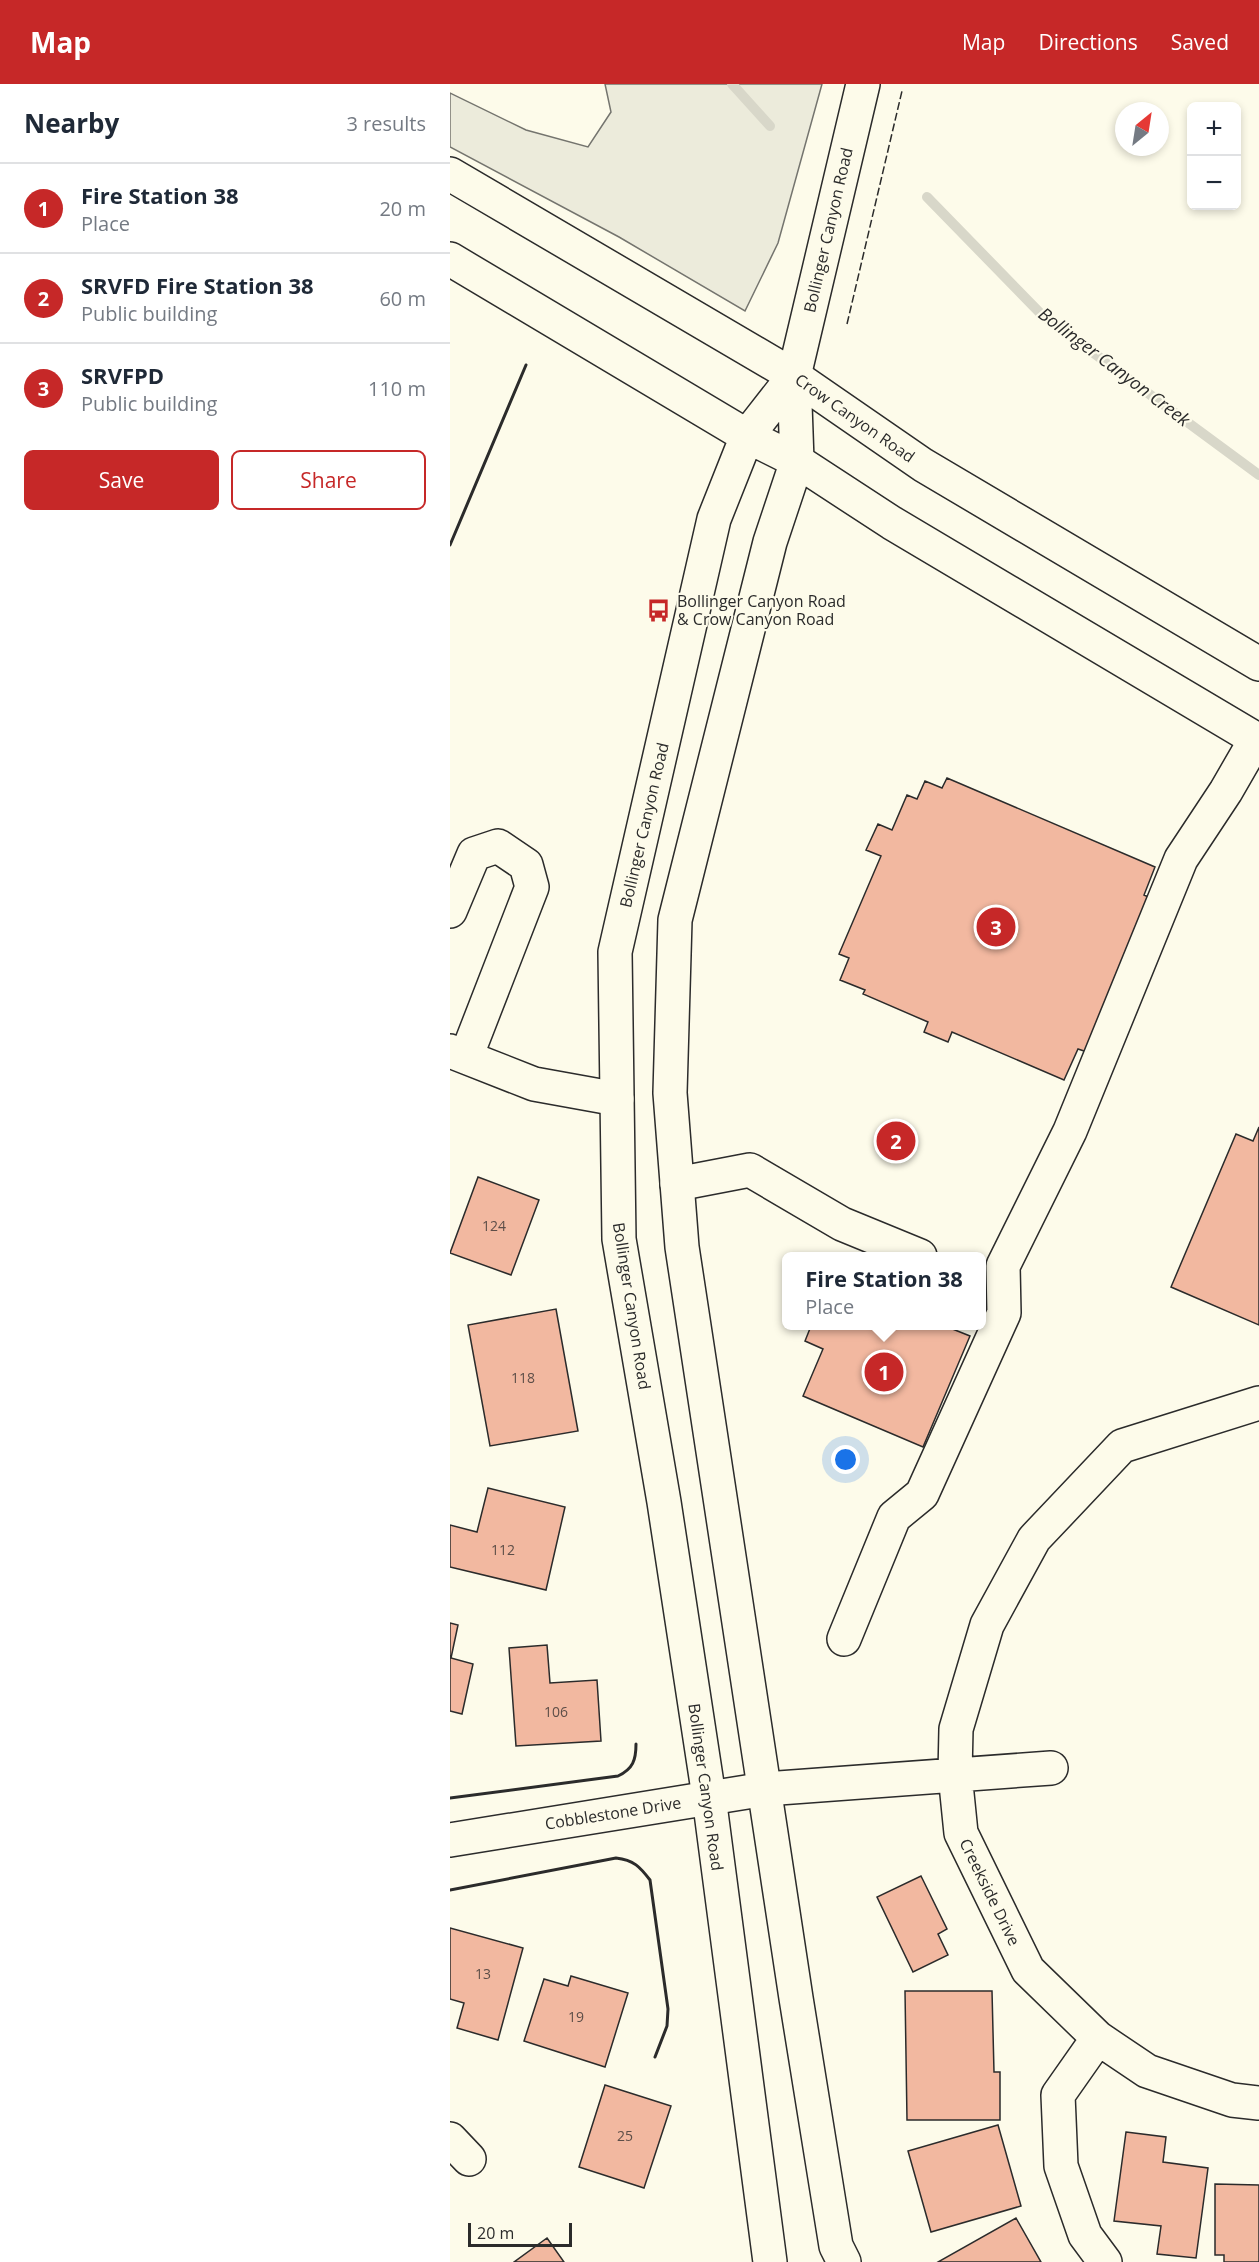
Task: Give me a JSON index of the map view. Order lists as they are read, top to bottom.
{
  "streets": {
    "main road": [
      "Bollinger Canyon Road",
      "Crow Canyon Road",
      "Cobblestone Drive",
      "Creekside Drive"
    ]
  },
  "crossings": [
    ["Bollinger Canyon Road", "Crow Canyon Road"],
    ["Bollinger Canyon Road", "Cobblestone Drive"],
    ["Cobblestone Drive", "Creekside Drive"]
  ],
  "water": ["Bollinger Canyon Creek"],
  "places": {
    "bus stop": ["Bollinger Canyon Road & Crow Canyon Road"]
  },
  "house_numbers": [
    "124",
    "118",
    "112",
    "106",
    "13",
    "19",
    "25"
  ],
  "scale_bar": "20 m",
  "north": "top right",
  "page": {
    "header": "Map",
    "nav": ["Map", "Directions", "Saved"],
    "heading": ["Nearby", "3 results"],
    "map_buttons": ["+", "−"],
    "list": [
      {
        "mark": "1",
        "name": "Fire Station 38",
        "note": "Place",
        "value": "20 m"
      },
      {
        "mark": "2",
        "name": "SRVFD Fire Station 38",
        "note": "Public building",
        "value": "60 m"
      },
      {
        "mark": "3",
        "name": "SRVFPD",
        "note": "Public building",
        "value": "110 m"
      }
    ],
    "buttons": ["Save", "Share"],
    "pins": ["3", "2", "1"],
    "popup": ["Fire Station 38", "Place"],
    "scale": "20 m"
  }
}
